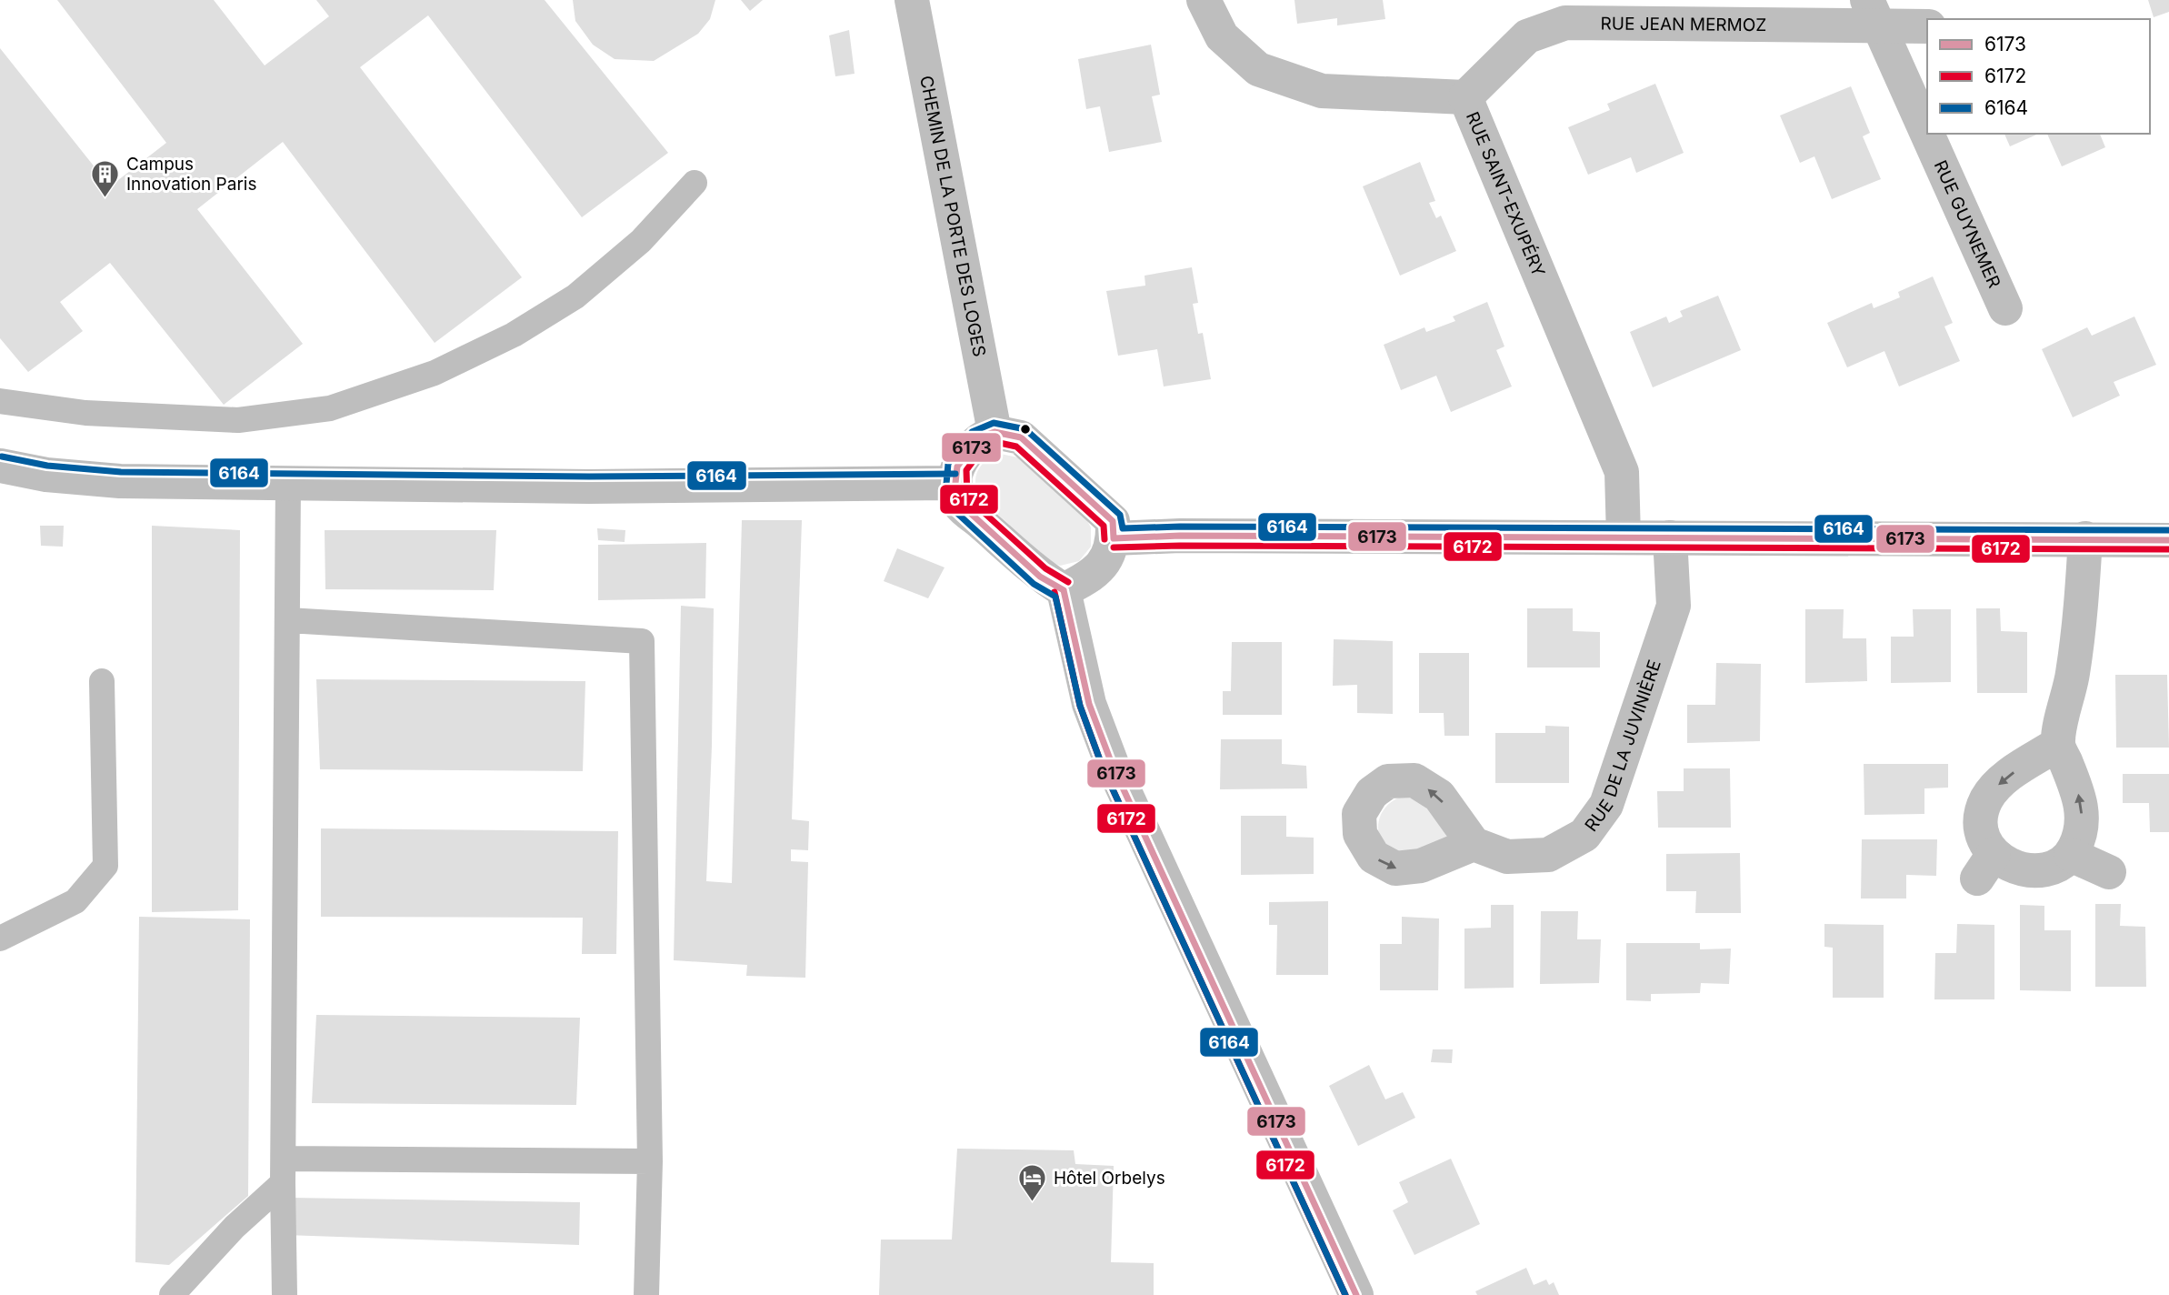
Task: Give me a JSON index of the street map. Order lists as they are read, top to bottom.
{
  "streets": {
    "street": [
      "RUE JEAN MERMOZ",
      "RUE SAINT-EXUPÉRY",
      "CHEMIN DE LA PORTE DES LOGES",
      "RUE GUYNEMER",
      "RUE DE LA JUVINIÈRE"
    ]
  },
  "crossings": [
    ["RUE JEAN MERMOZ", "RUE SAINT-EXUPÉRY"],
    ["RUE JEAN MERMOZ", "RUE GUYNEMER"]
  ],
  "places": {
    "building": ["Campus Innovation Paris"],
    "hotel": ["Hôtel Orbelys"]
  },
  "lines": ["transit line 6164", "transit line 6173", "transit line 6172"],
  "legend": ["6173", "6172", "6164"]
}
